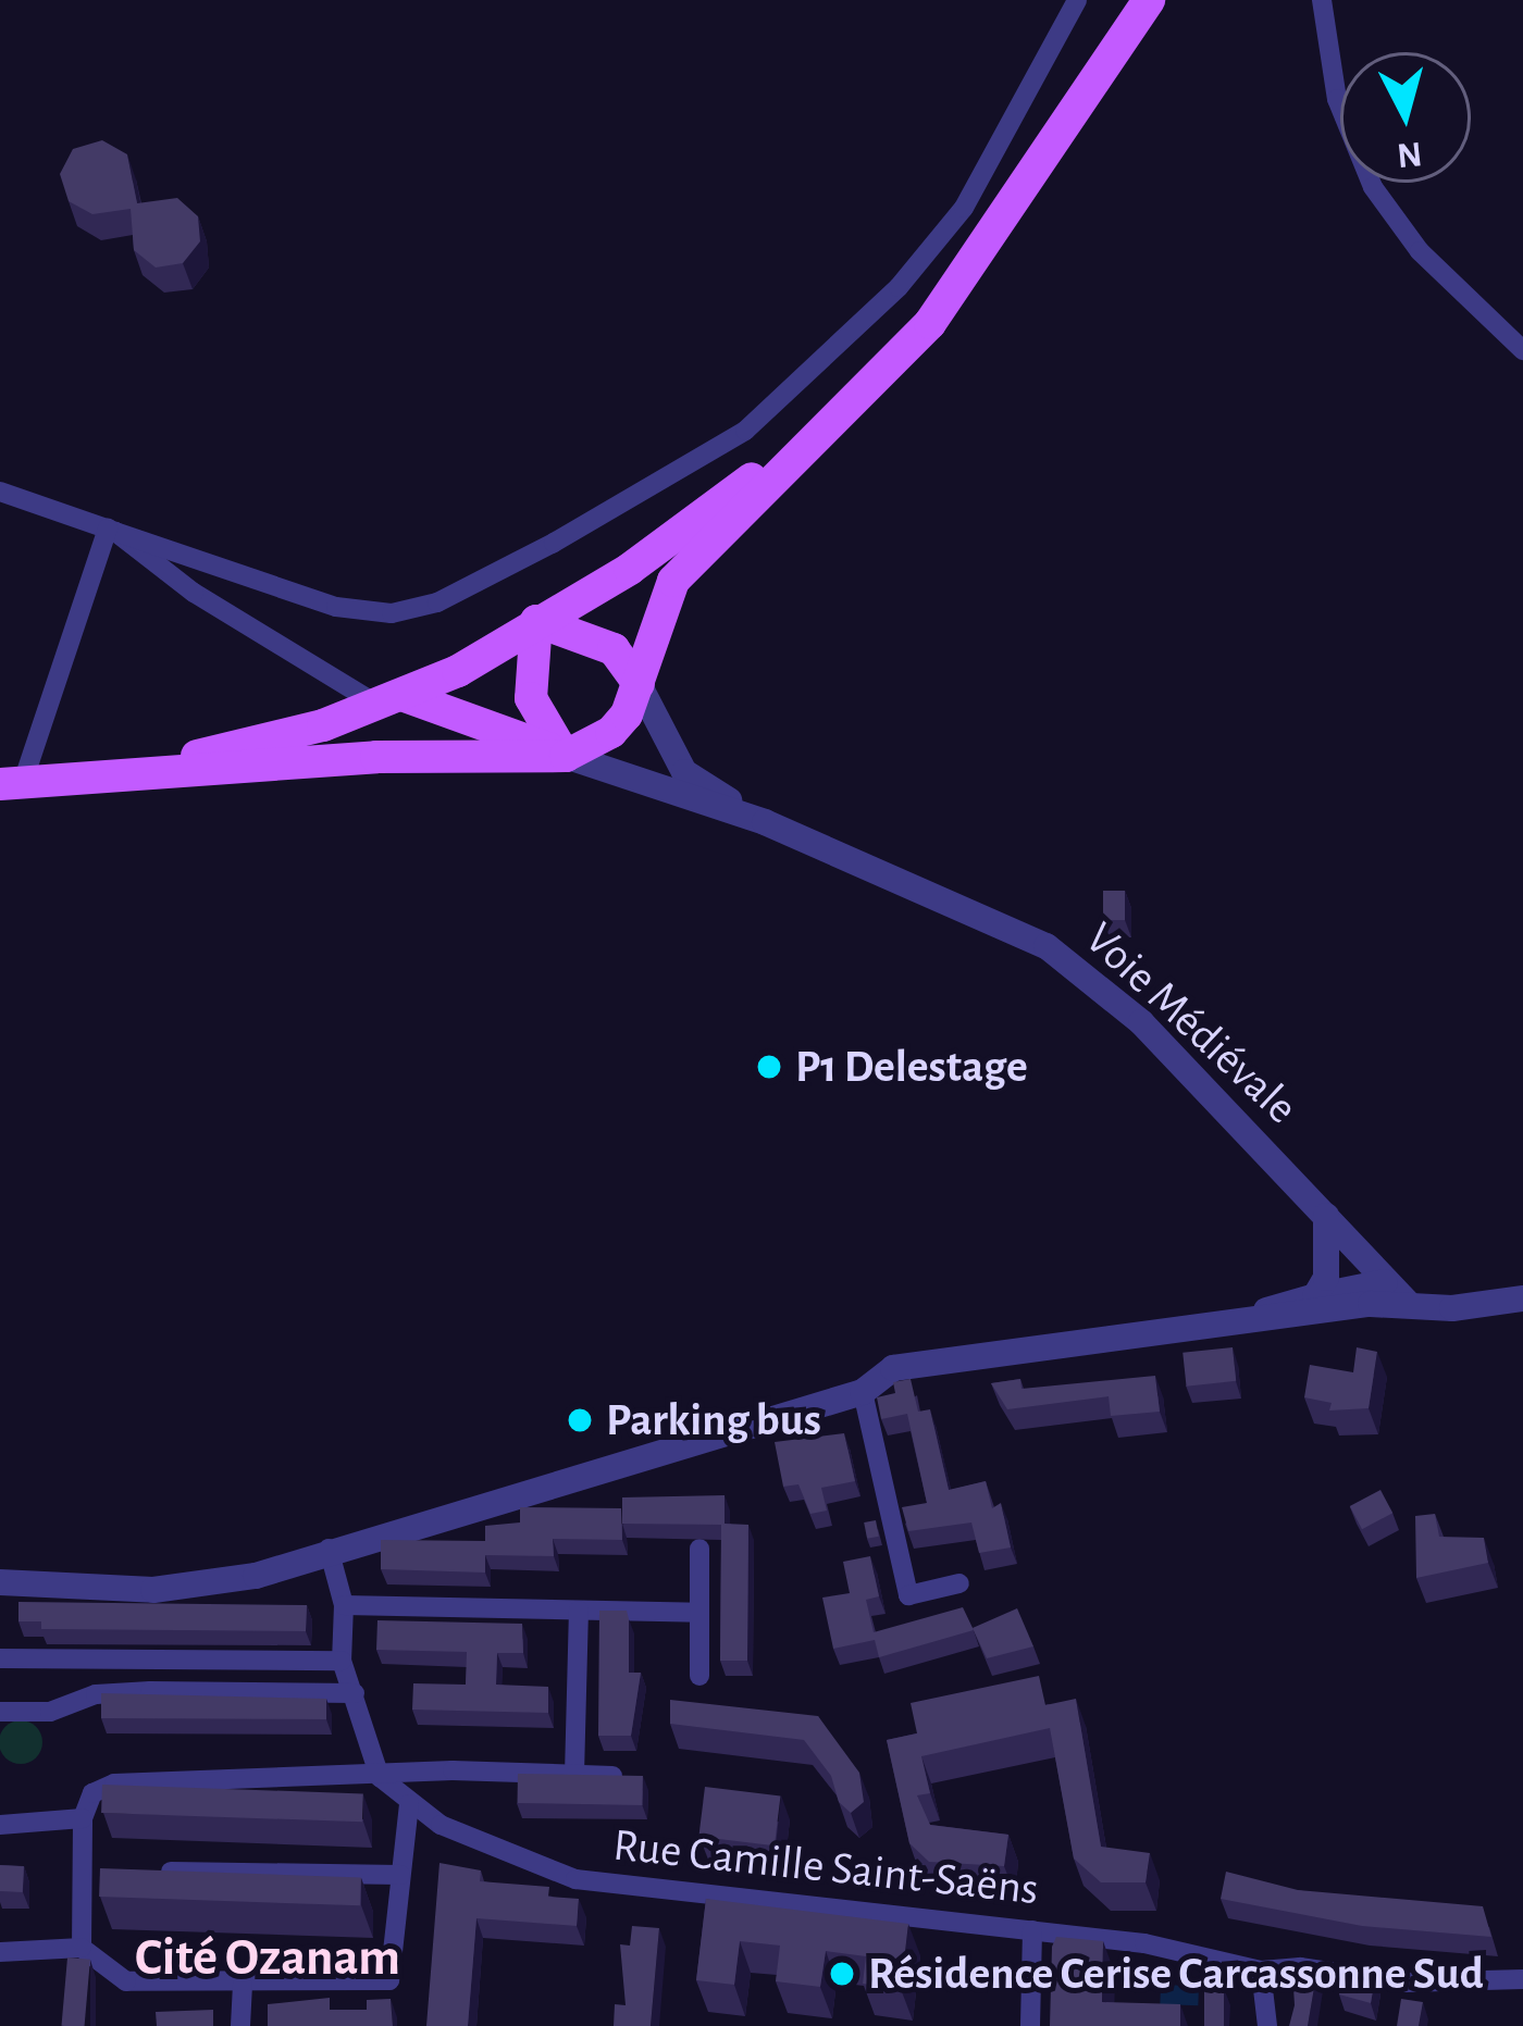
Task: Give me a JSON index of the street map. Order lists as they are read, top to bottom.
{
  "streets": {
    "street": ["Voie Médiévale", "Rue Camille Saint-Saëns"]
  },
  "districts": ["Cité Ozanam"],
  "places": ["P1 Delestage", "Parking bus", "Résidence Cerise Carcassonne Sud"],
  "north": "bottom"
}
